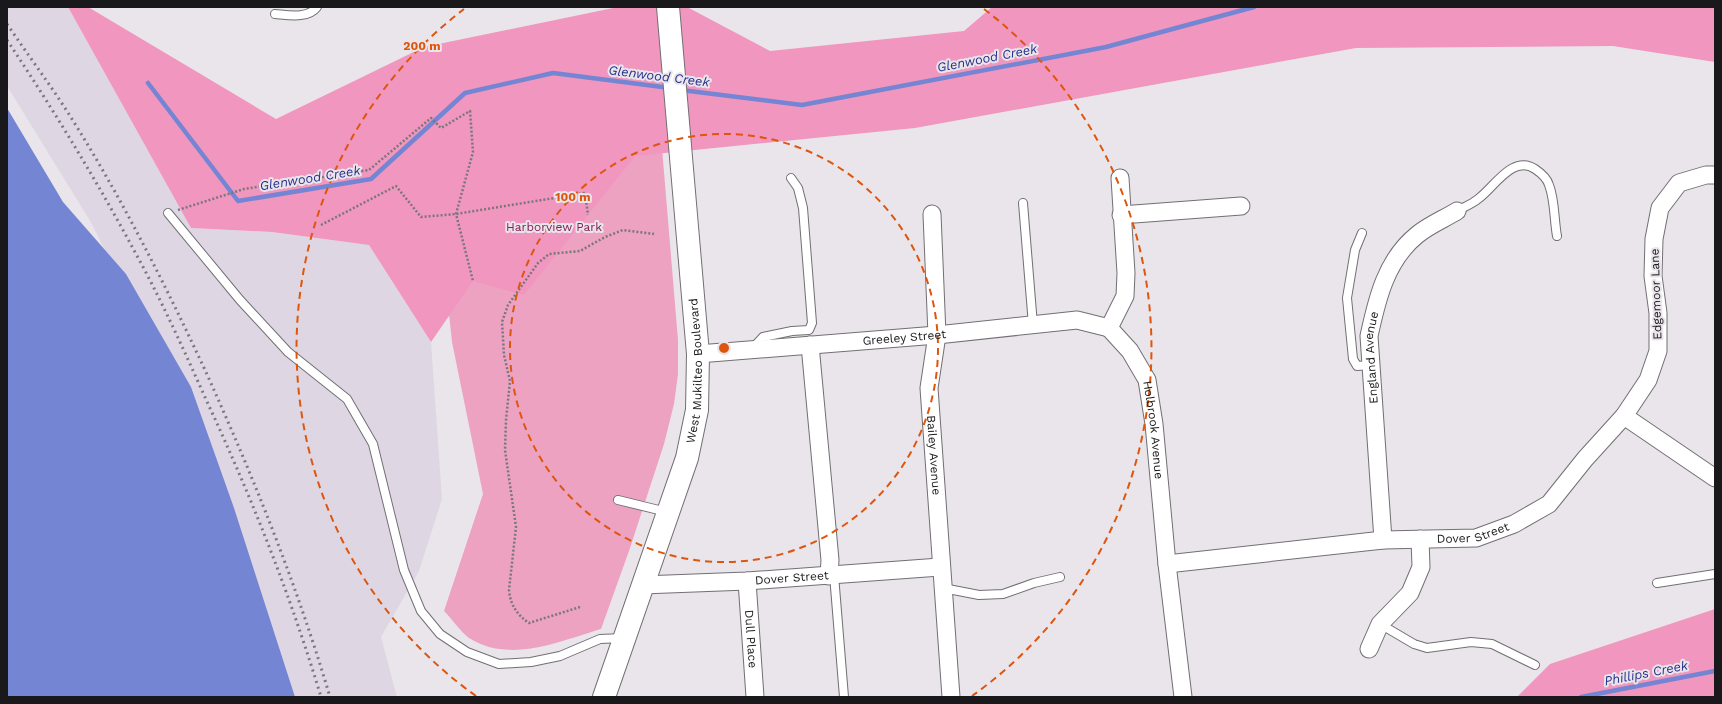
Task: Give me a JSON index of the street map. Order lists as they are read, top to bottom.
{
  "streets": {
    "main road": ["West Mukilteo Boulevard"],
    "street": [
      "Edgemoor Lane",
      "Greeley Street",
      "England Avenue",
      "Holbrook Avenue",
      "Bailey Avenue",
      "Dover Street",
      "Dull Place"
    ]
  },
  "crossings": [
    ["Edgemoor Lane", "Dover Street"],
    ["Greeley Street", "West Mukilteo Boulevard"],
    ["Greeley Street", "Holbrook Avenue"],
    ["Greeley Street", "Bailey Avenue"],
    ["England Avenue", "Dover Street"],
    ["West Mukilteo Boulevard", "Dover Street"],
    ["Holbrook Avenue", "Dover Street"],
    ["Bailey Avenue", "Dover Street"],
    ["Dover Street", "Dull Place"]
  ],
  "water": ["Glenwood Creek", "Phillips Creek"],
  "parks": ["Harborview Park"],
  "rings": ["200 m", "100 m"]
}
